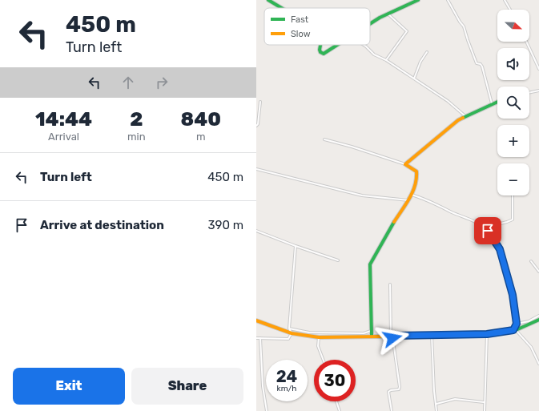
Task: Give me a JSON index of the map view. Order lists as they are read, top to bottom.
{
  "legend": ["Fast", "Slow"],
  "north": "right",
  "page": {
    "turn": ["450 m", "Turn left"],
    "map_buttons": ["+", "−"],
    "eta": [
      "14:44",
      "Arrival",
      "2",
      "min",
      "840",
      "m"
    ],
    "list": [
      {
        "name": "Turn left",
        "value": "450 m"
      },
      {
        "name": "Arrive at destination",
        "value": "390 m"
      }
    ],
    "speed": "24 km/h",
    "limit": "30",
    "buttons": ["Exit", "Share"]
  }
}
